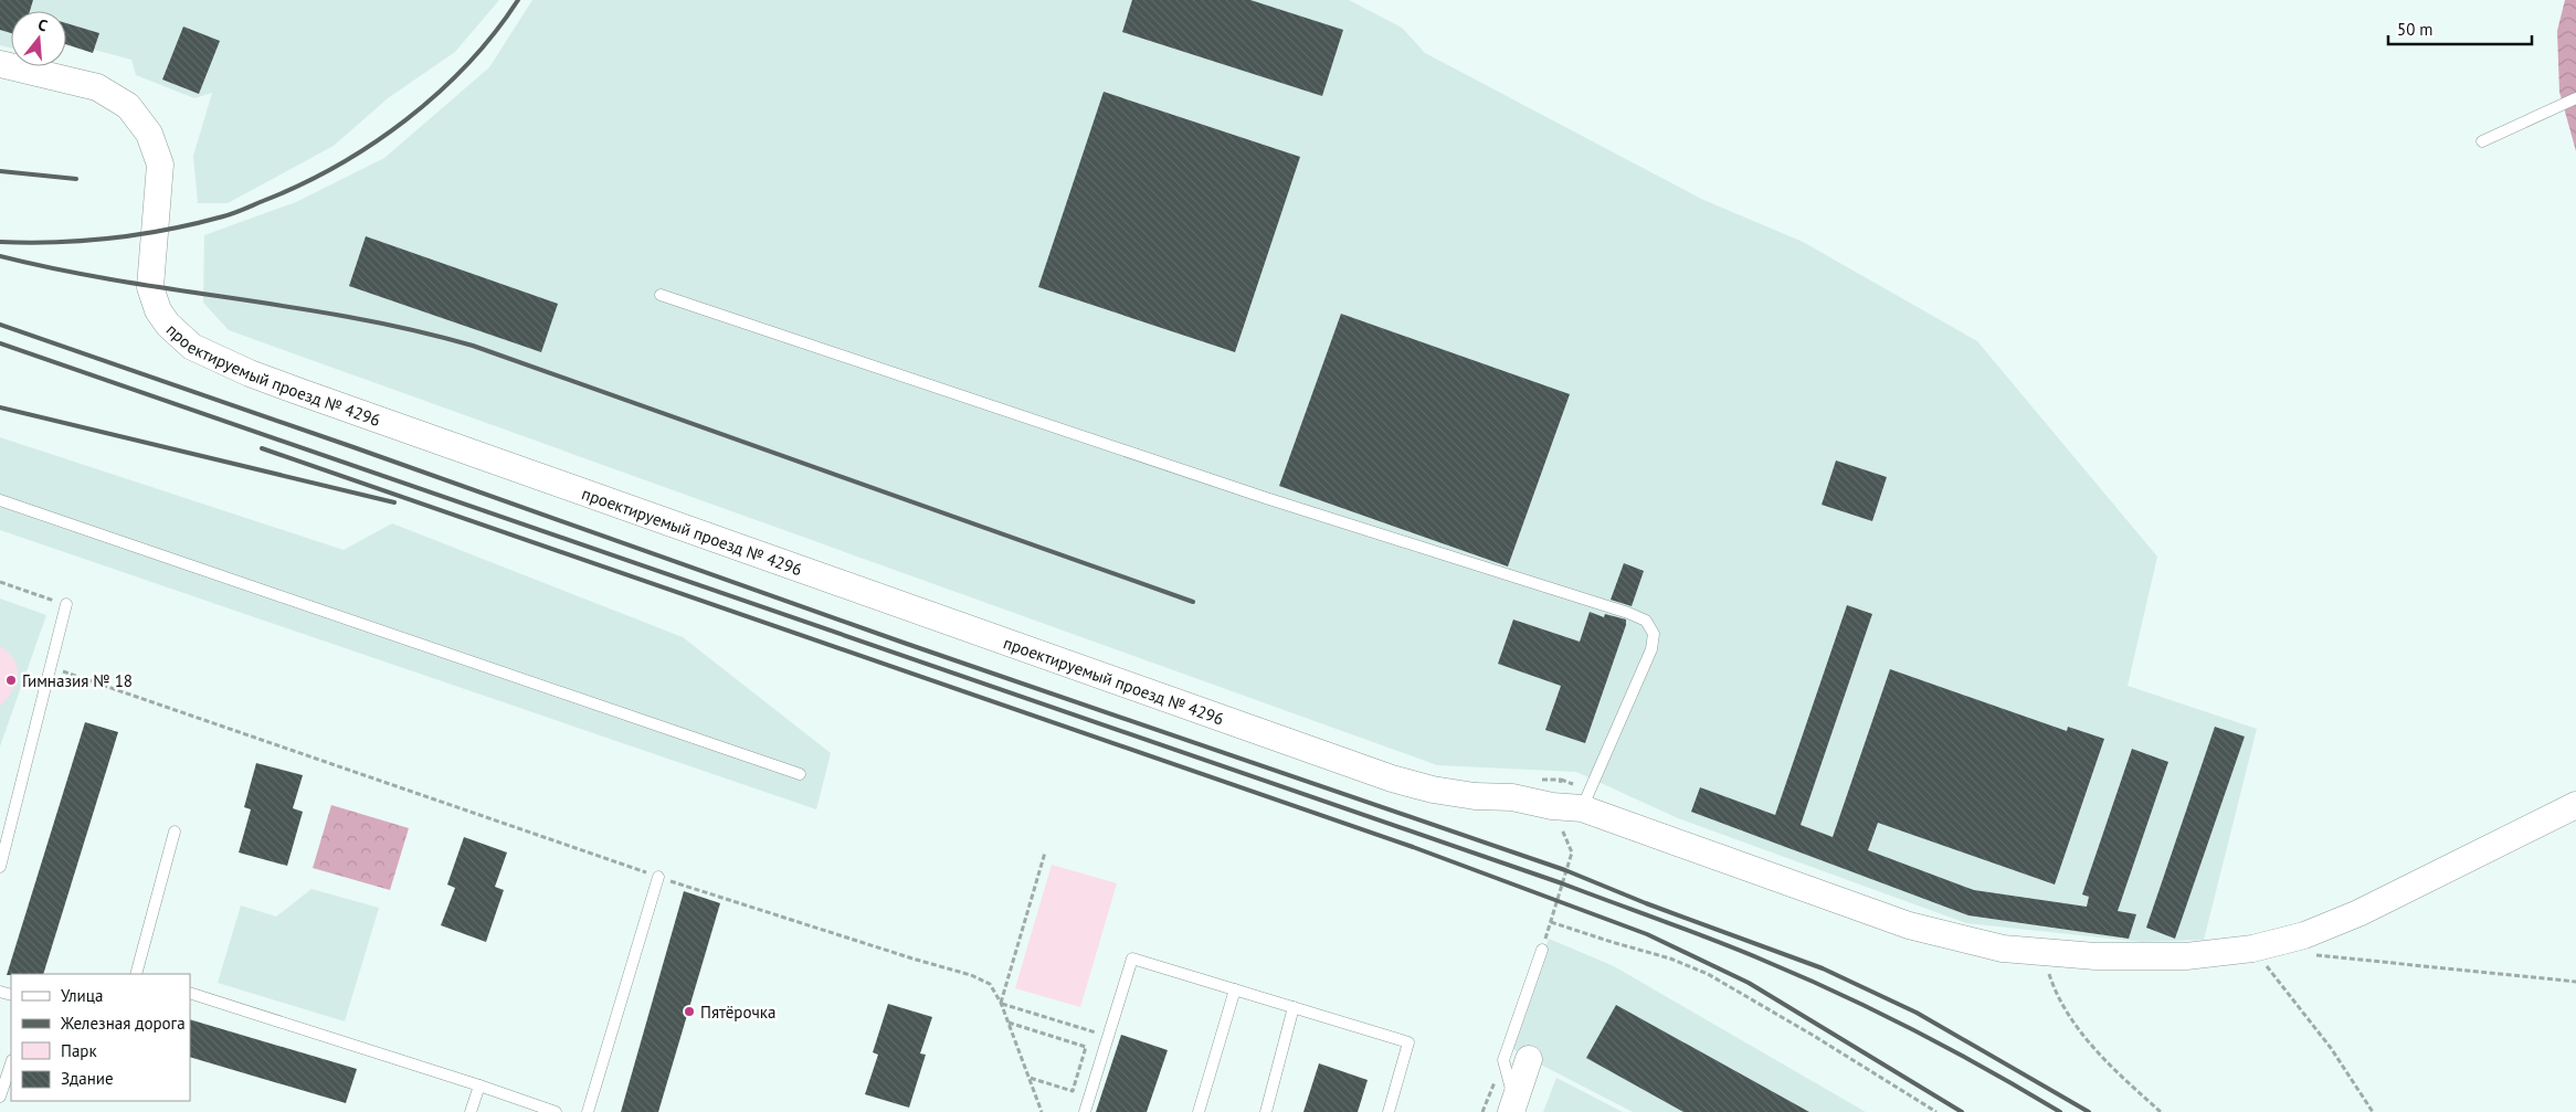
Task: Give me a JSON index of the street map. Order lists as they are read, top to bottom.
{
  "streets": {
    "street": ["проектируемый проезд № 4296"]
  },
  "places": ["Гимназия № 18", "Пятёрочка"],
  "legend": [
    "Улица",
    "Железная дорога",
    "Парк",
    "Здание"
  ],
  "scale_bar": "50 m",
  "north": "top"
}
